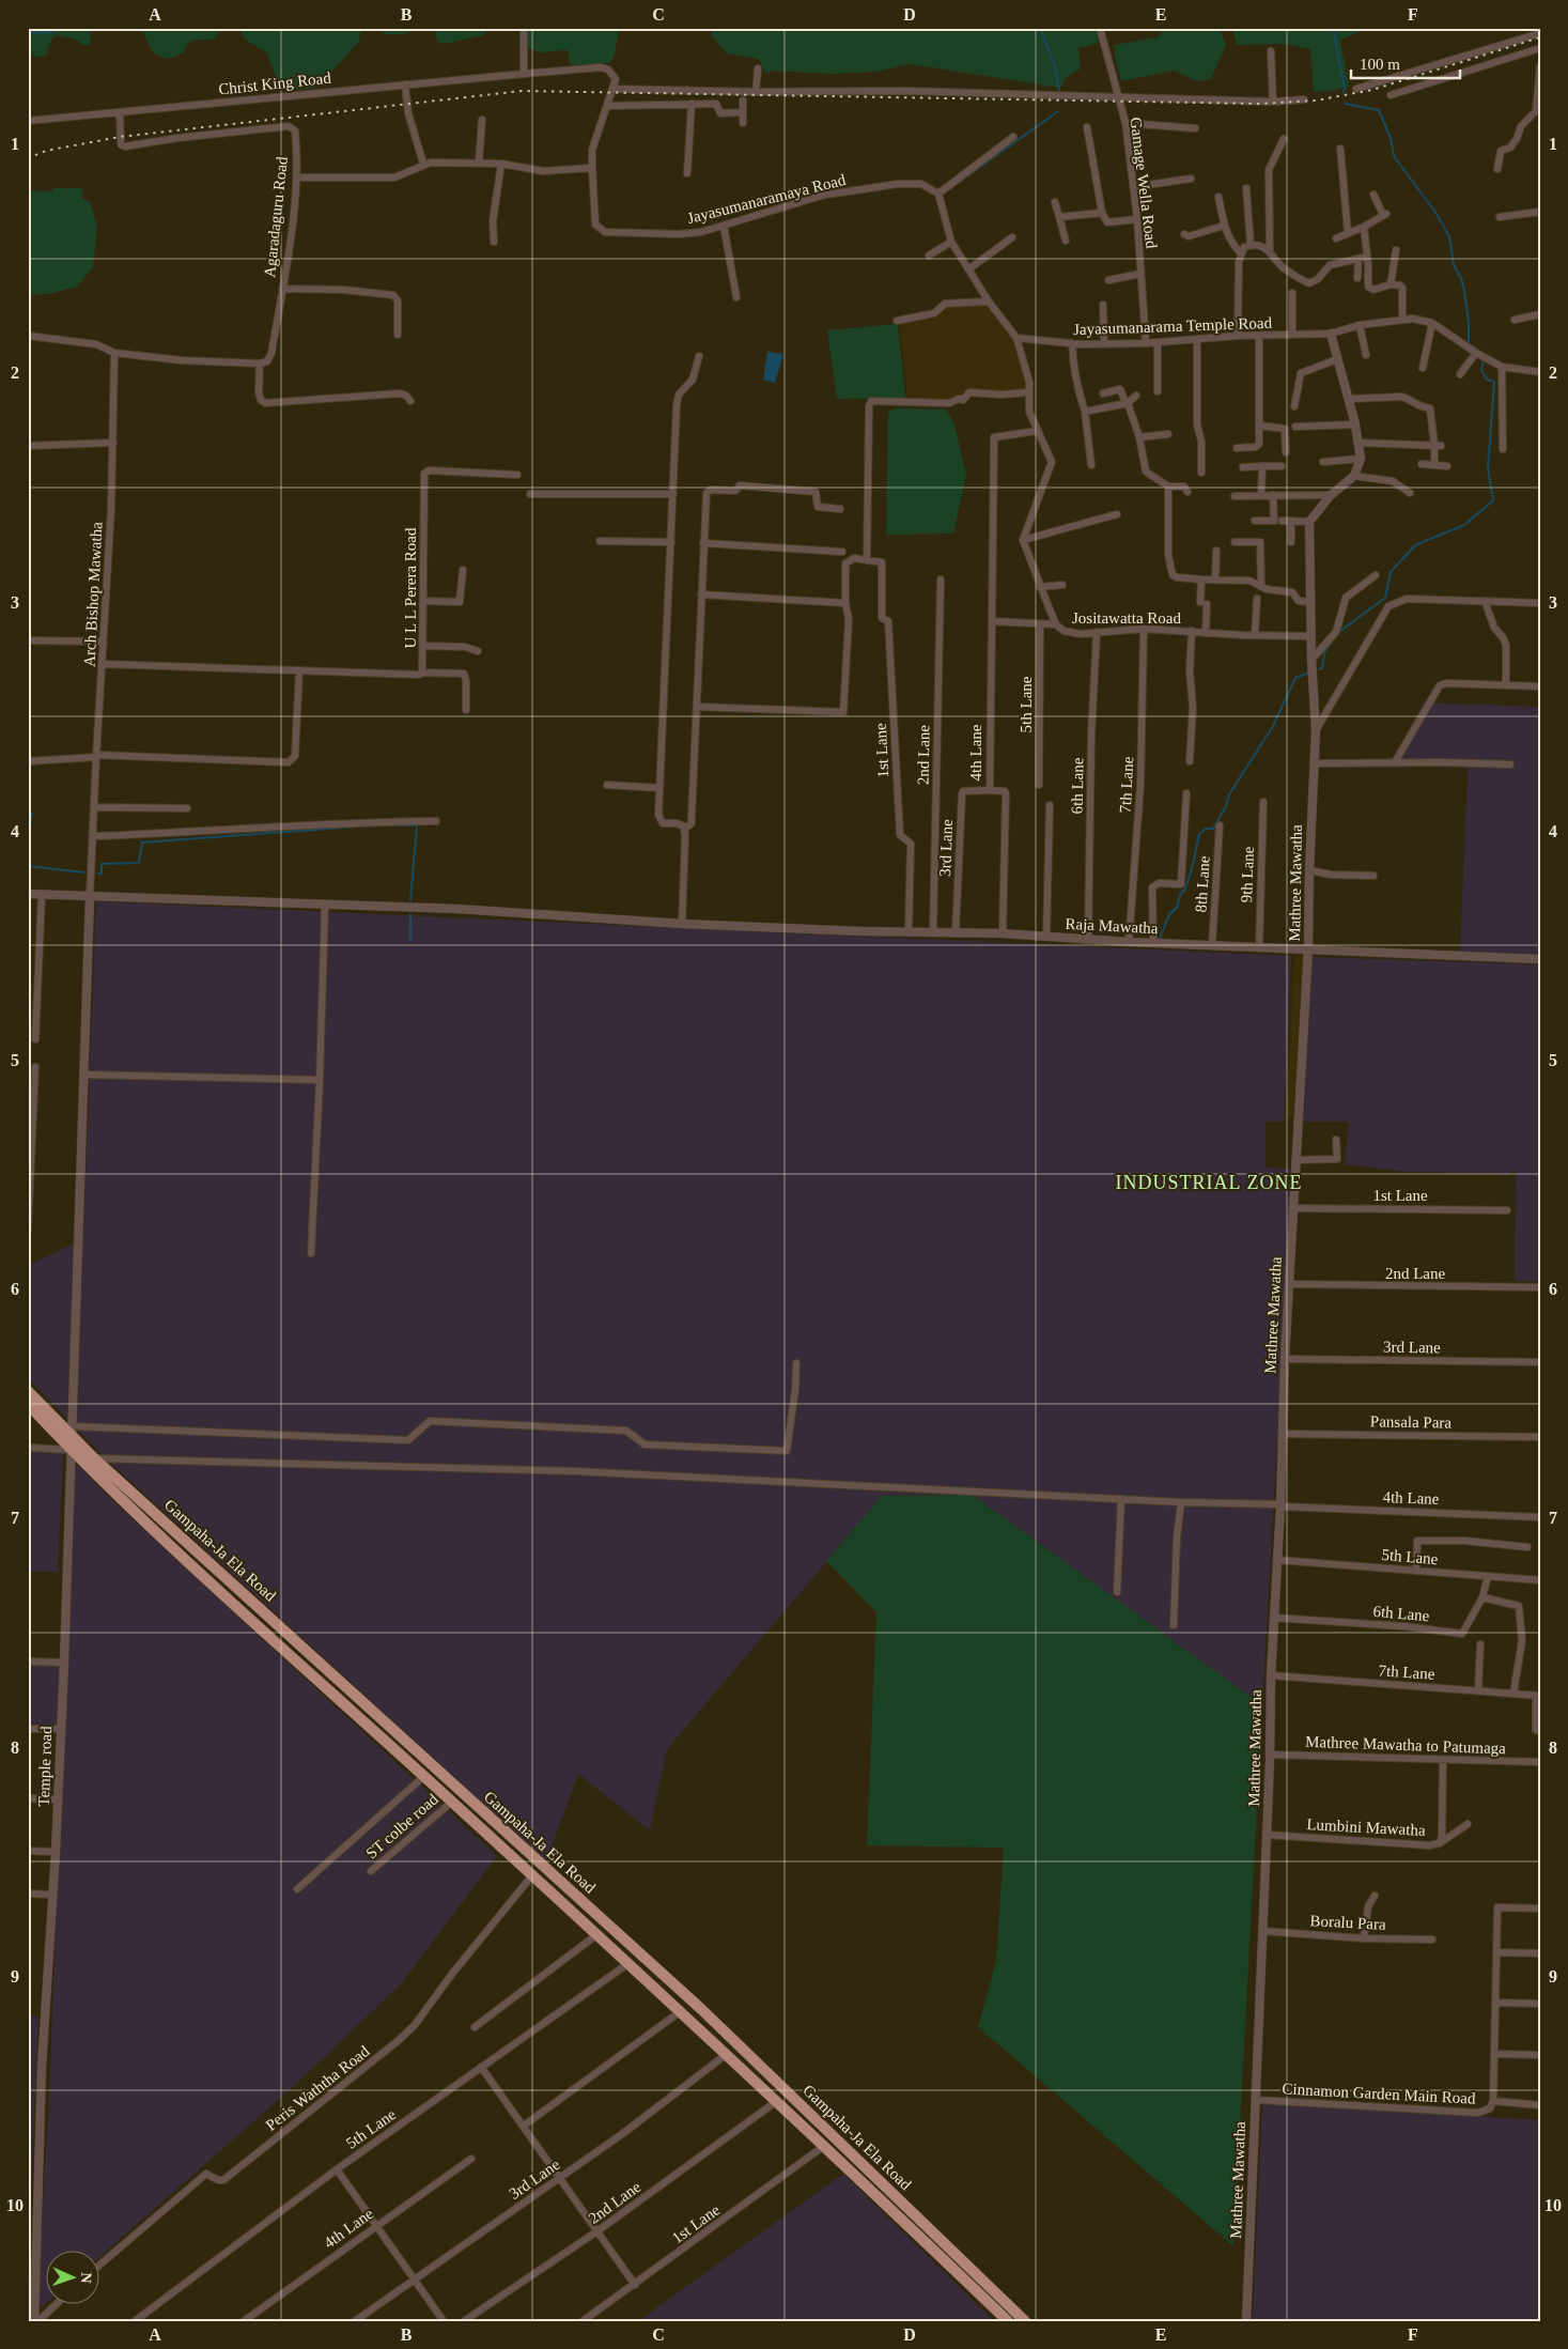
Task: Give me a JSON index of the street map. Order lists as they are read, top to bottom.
{
  "streets": {
    "highway": ["Gampaha-Ja Ela Road"],
    "street": [
      "Christ King Road",
      "Gamage Wella Road",
      "Jayasumanaramaya Road",
      "Agaradaguru Road",
      "Jayasumanarama Temple Road",
      "U L L Perera Road",
      "Arch Bishop Mawatha",
      "Jositawatta Road",
      "5th Lane",
      "1st Lane",
      "4th Lane",
      "2nd Lane",
      "7th Lane",
      "6th Lane",
      "3rd Lane",
      "9th Lane",
      "Mathree Mawatha",
      "8th Lane",
      "Raja Mawatha",
      "Pansala Para",
      "Mathree Mawatha to Patumaga",
      "Temple road",
      "ST colbe road",
      "Lumbini Mawatha",
      "Boralu Para",
      "Peris Waththa Road",
      "Cinnamon Garden Main Road"
    ]
  },
  "crossings": [
    ["Christ King Road", "Agaradaguru Road"],
    ["Gamage Wella Road", "Jayasumanarama Temple Road"],
    ["U L L Perera Road", "Arch Bishop Mawatha"],
    ["Jositawatta Road", "7th Lane"],
    ["Jositawatta Road", "6th Lane"],
    ["Jositawatta Road", "Mathree Mawatha"],
    ["5th Lane", "6th Lane"],
    ["5th Lane", "Mathree Mawatha"],
    ["5th Lane", "Gampaha-Ja Ela Road"],
    ["1st Lane", "Mathree Mawatha"],
    ["1st Lane", "Raja Mawatha"],
    ["1st Lane", "Gampaha-Ja Ela Road"],
    ["4th Lane", "3rd Lane"],
    ["4th Lane", "Mathree Mawatha"],
    ["4th Lane", "Raja Mawatha"],
    ["4th Lane", "Gampaha-Ja Ela Road"],
    ["2nd Lane", "Mathree Mawatha"],
    ["2nd Lane", "Raja Mawatha"],
    ["2nd Lane", "Gampaha-Ja Ela Road"],
    ["7th Lane", "Mathree Mawatha"],
    ["7th Lane", "Raja Mawatha"],
    ["6th Lane", "Mathree Mawatha"],
    ["6th Lane", "Raja Mawatha"],
    ["3rd Lane", "Mathree Mawatha"],
    ["3rd Lane", "Raja Mawatha"],
    ["3rd Lane", "Gampaha-Ja Ela Road"],
    ["9th Lane", "Raja Mawatha"],
    ["Mathree Mawatha", "Raja Mawatha"],
    ["Mathree Mawatha", "Pansala Para"],
    ["Mathree Mawatha", "Mathree Mawatha to Patumaga"],
    ["Mathree Mawatha", "Lumbini Mawatha"],
    ["Mathree Mawatha", "Boralu Para"],
    ["Mathree Mawatha", "Cinnamon Garden Main Road"],
    ["8th Lane", "Raja Mawatha"],
    ["Raja Mawatha", "Temple road"],
    ["Gampaha-Ja Ela Road", "Temple road"],
    ["Gampaha-Ja Ela Road", "ST colbe road"],
    ["Gampaha-Ja Ela Road", "Peris Waththa Road"],
    ["Mathree Mawatha to Patumaga", "Lumbini Mawatha"]
  ],
  "districts": ["INDUSTRIAL ZONE"],
  "scale_bar": "100 m",
  "north": "right",
  "grid": {
    "columns": [
      "A",
      "B",
      "C",
      "D",
      "E",
      "F"
    ],
    "rows": [
      "1",
      "2",
      "3",
      "4",
      "5",
      "6",
      "7",
      "8",
      "9",
      "10"
    ]
  }
}
